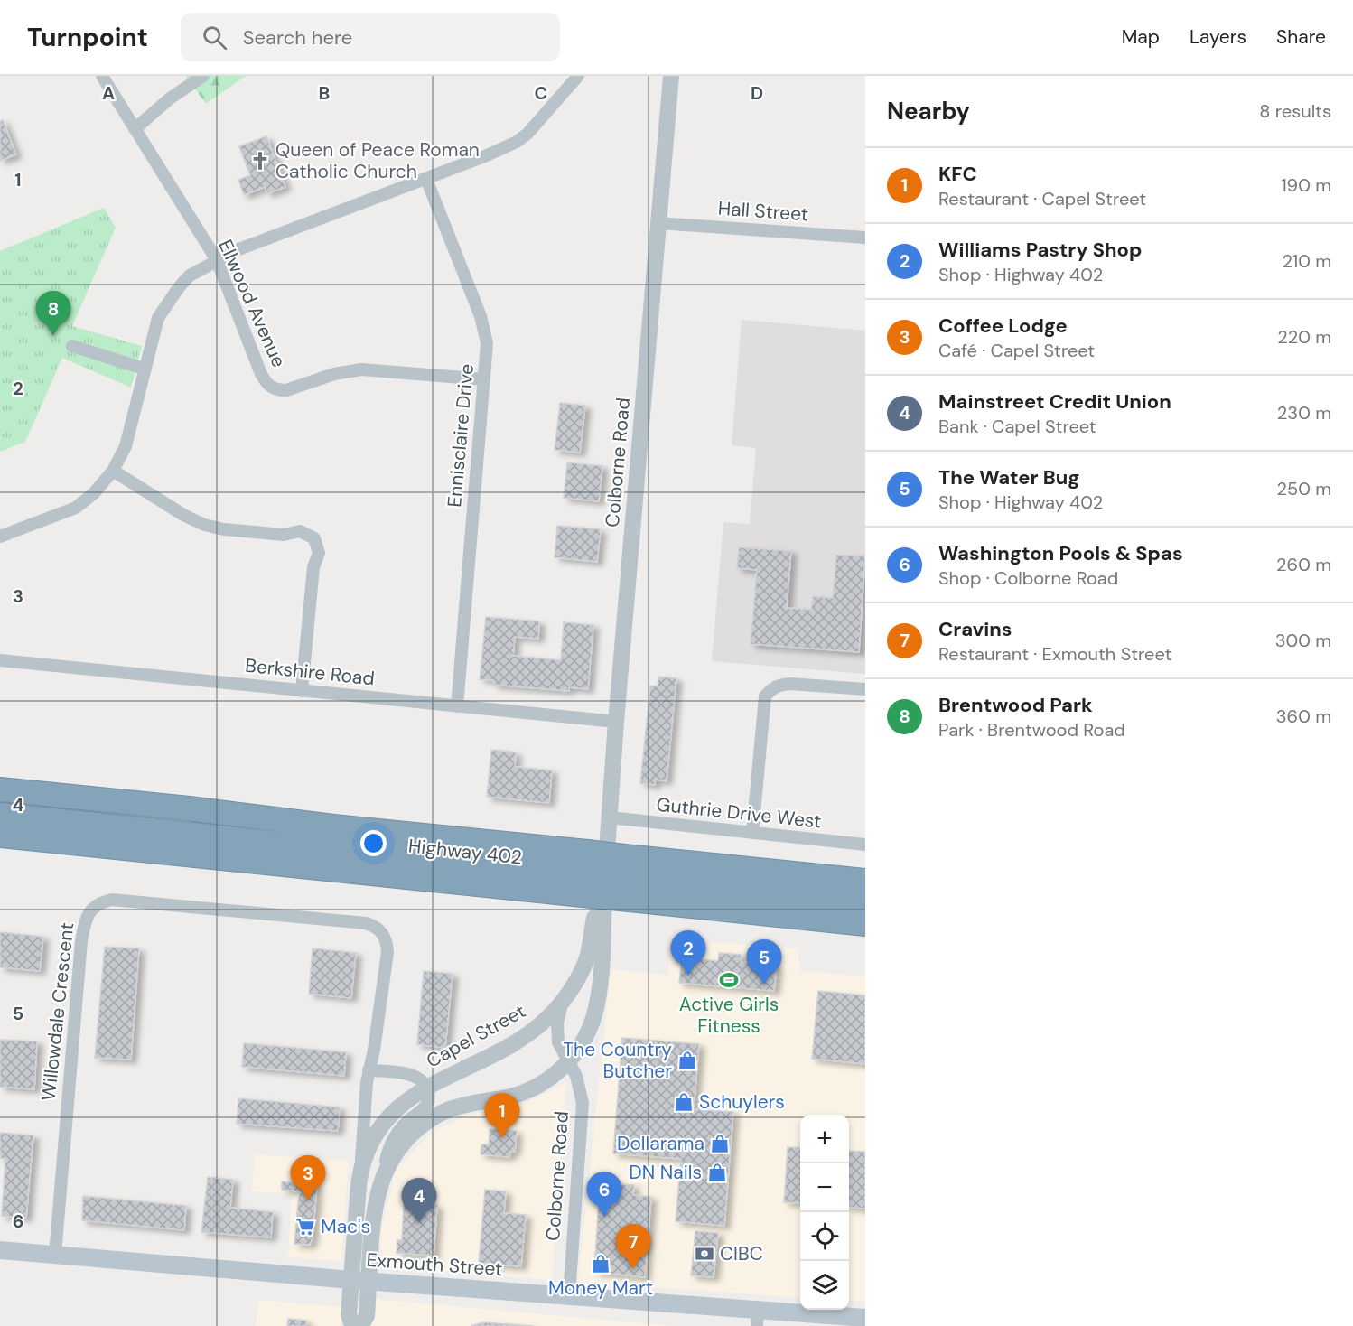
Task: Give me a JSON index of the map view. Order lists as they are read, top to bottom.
{
  "streets": {
    "highway": ["Highway 402"],
    "main road": ["Exmouth Street"],
    "street": [
      "Hall Street",
      "Ellwood Avenue",
      "Ennisclaire Drive",
      "Colborne Road",
      "Berkshire Road",
      "Guthrie Drive West",
      "Willowdale Crescent",
      "Capel Street"
    ]
  },
  "crossings": [
    ["Hall Street", "Colborne Road"],
    ["Ellwood Avenue", "Ennisclaire Drive"],
    ["Ennisclaire Drive", "Berkshire Road"],
    ["Colborne Road", "Berkshire Road"],
    ["Colborne Road", "Guthrie Drive West"],
    ["Colborne Road", "Highway 402"],
    ["Colborne Road", "Capel Street"],
    ["Colborne Road", "Exmouth Street"],
    ["Willowdale Crescent", "Capel Street"],
    ["Willowdale Crescent", "Exmouth Street"],
    ["Capel Street", "Exmouth Street"]
  ],
  "places": {
    "church": ["Queen of Peace Roman Catholic Church"],
    "sports": ["Active Girls Fitness"],
    "shop": [
      "The Country Butcher",
      "Schuylers",
      "Dollarama",
      "DN Nails",
      "Money Mart"
    ],
    "supermarket": ["Mac's"],
    "bank": ["CIBC"]
  },
  "page": {
    "header": "Turnpoint",
    "search": "Search here",
    "nav": ["Map", "Layers", "Share"],
    "heading": ["Nearby", "8 results"],
    "list": [
      {
        "mark": "1",
        "name": "KFC",
        "note": "Restaurant · Capel Street",
        "value": "190 m"
      },
      {
        "mark": "2",
        "name": "Williams Pastry Shop",
        "note": "Shop · Highway 402",
        "value": "210 m"
      },
      {
        "mark": "3",
        "name": "Coffee Lodge",
        "note": "Café · Capel Street",
        "value": "220 m"
      },
      {
        "mark": "4",
        "name": "Mainstreet Credit Union",
        "note": "Bank · Capel Street",
        "value": "230 m"
      },
      {
        "mark": "5",
        "name": "The Water Bug",
        "note": "Shop · Highway 402",
        "value": "250 m"
      },
      {
        "mark": "6",
        "name": "Washington Pools & Spas",
        "note": "Shop · Colborne Road",
        "value": "260 m"
      },
      {
        "mark": "7",
        "name": "Cravins",
        "note": "Restaurant · Exmouth Street",
        "value": "300 m"
      },
      {
        "mark": "8",
        "name": "Brentwood Park",
        "note": "Park · Brentwood Road",
        "value": "360 m"
      }
    ],
    "pins": [
      "8",
      "2",
      "5",
      "1",
      "3",
      "6",
      "4",
      "7"
    ],
    "map_buttons": ["+", "−"]
  },
  "grid": {
    "columns": [
      "A",
      "B",
      "C",
      "D"
    ],
    "rows": [
      "1",
      "2",
      "3",
      "4",
      "5",
      "6"
    ]
  }
}
